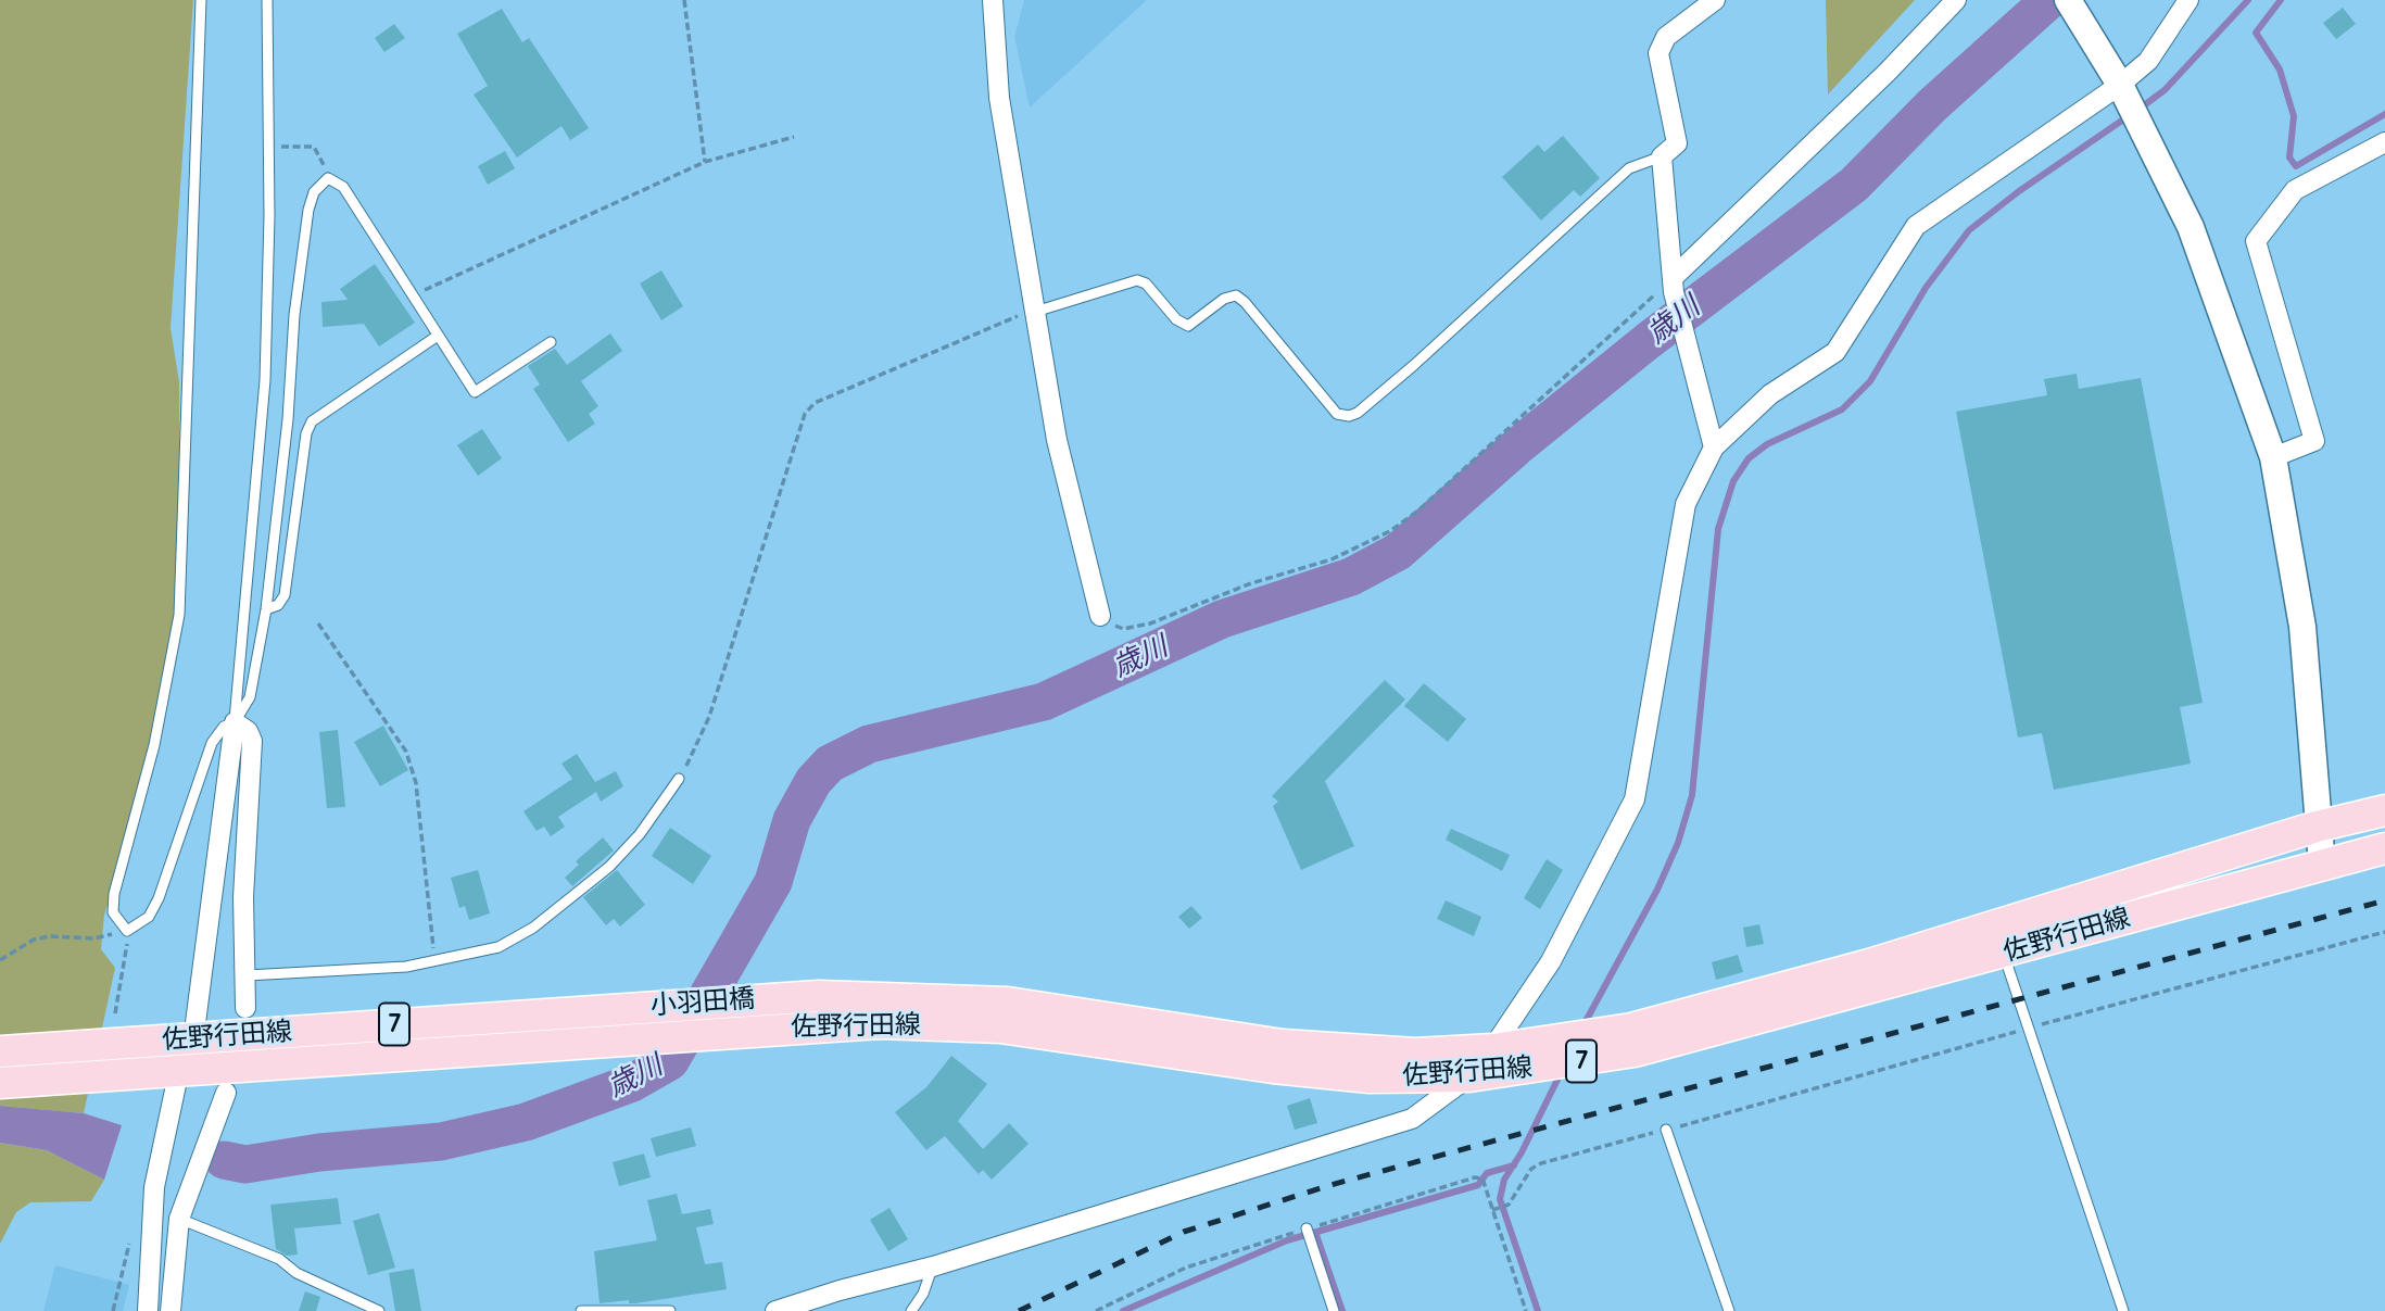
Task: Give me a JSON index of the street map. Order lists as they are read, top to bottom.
{
  "streets": {
    "main road": ["佐野行田線", "小羽田橋", "7"]
  },
  "crossings": [
    ["佐野行田線", "小羽田橋"]
  ],
  "water": ["歳川"]
}
